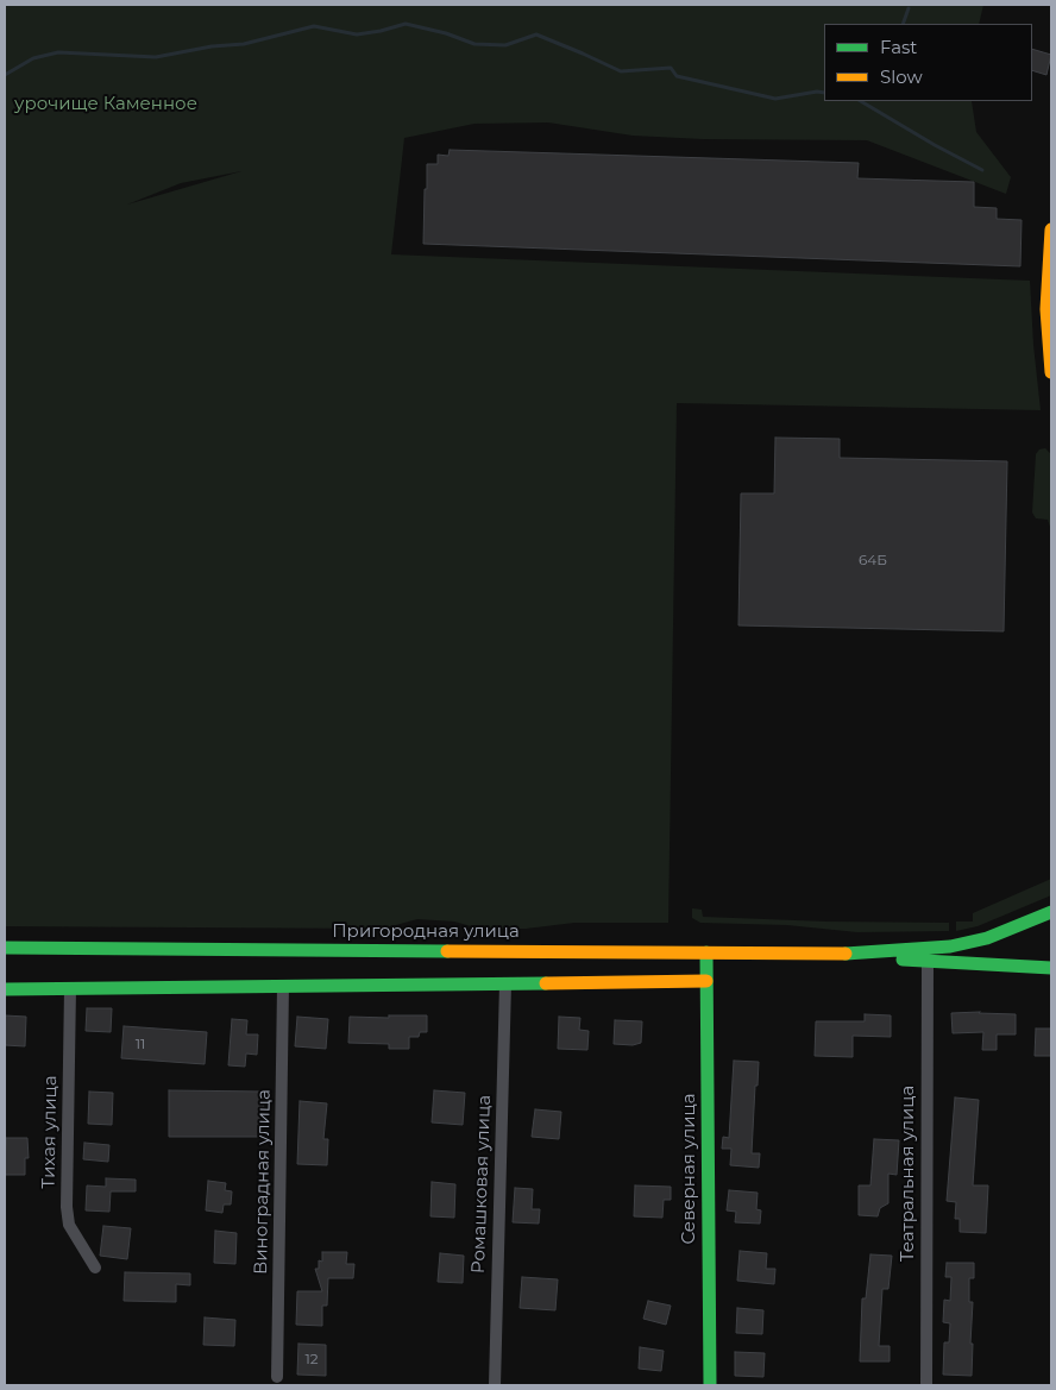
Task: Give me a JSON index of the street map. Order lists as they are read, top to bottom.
{
  "streets": {
    "street": [
      "Пригородная улица",
      "Тихая улица",
      "Северная улица",
      "Театральная улица",
      "Виноградная улица",
      "Ромашковая улица"
    ]
  },
  "crossings": [
    ["Пригородная улица", "Северная улица"],
    ["Пригородная улица", "Театральная улица"]
  ],
  "parks": ["урочище Каменное"],
  "house_numbers": ["64Б", "11", "12"],
  "legend": ["Fast", "Slow"]
}
